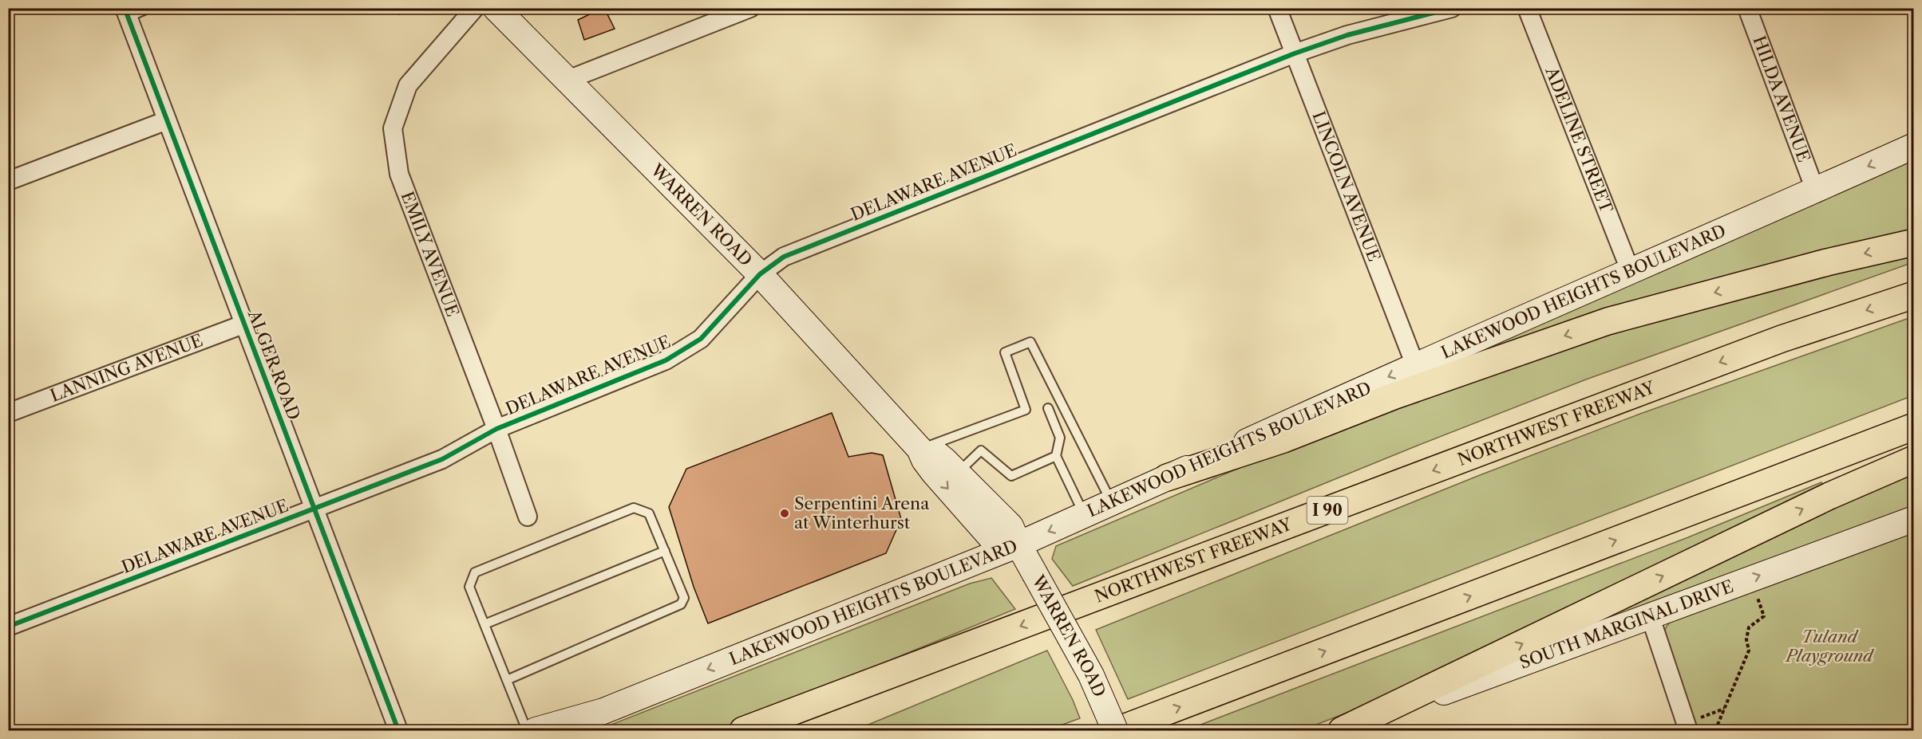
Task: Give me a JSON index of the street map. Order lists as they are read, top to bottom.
{
  "streets": {
    "highway": ["NORTHWEST FREEWAY", "I 90"],
    "main road": ["WARREN ROAD", "LAKEWOOD HEIGHTS BOULEVARD", "SOUTH MARGINAL DRIVE"],
    "street": [
      "HILDA AVENUE",
      "ADELINE STREET",
      "DELAWARE AVENUE",
      "LINCOLN AVENUE",
      "EMILY AVENUE",
      "ALGER ROAD",
      "LANNING AVENUE"
    ]
  },
  "crossings": [
    ["HILDA AVENUE", "LAKEWOOD HEIGHTS BOULEVARD"],
    ["ADELINE STREET", "LAKEWOOD HEIGHTS BOULEVARD"],
    ["DELAWARE AVENUE", "LINCOLN AVENUE"],
    ["DELAWARE AVENUE", "WARREN ROAD"],
    ["DELAWARE AVENUE", "EMILY AVENUE"],
    ["DELAWARE AVENUE", "ALGER ROAD"],
    ["LINCOLN AVENUE", "LAKEWOOD HEIGHTS BOULEVARD"],
    ["WARREN ROAD", "LAKEWOOD HEIGHTS BOULEVARD"],
    ["WARREN ROAD", "NORTHWEST FREEWAY"],
    ["ALGER ROAD", "LANNING AVENUE"]
  ],
  "one_way": ["LAKEWOOD HEIGHTS BOULEVARD", "SOUTH MARGINAL DRIVE"],
  "parks": ["Tuland Playground"],
  "places": ["Serpentini Arena at Winterhurst"]
}
